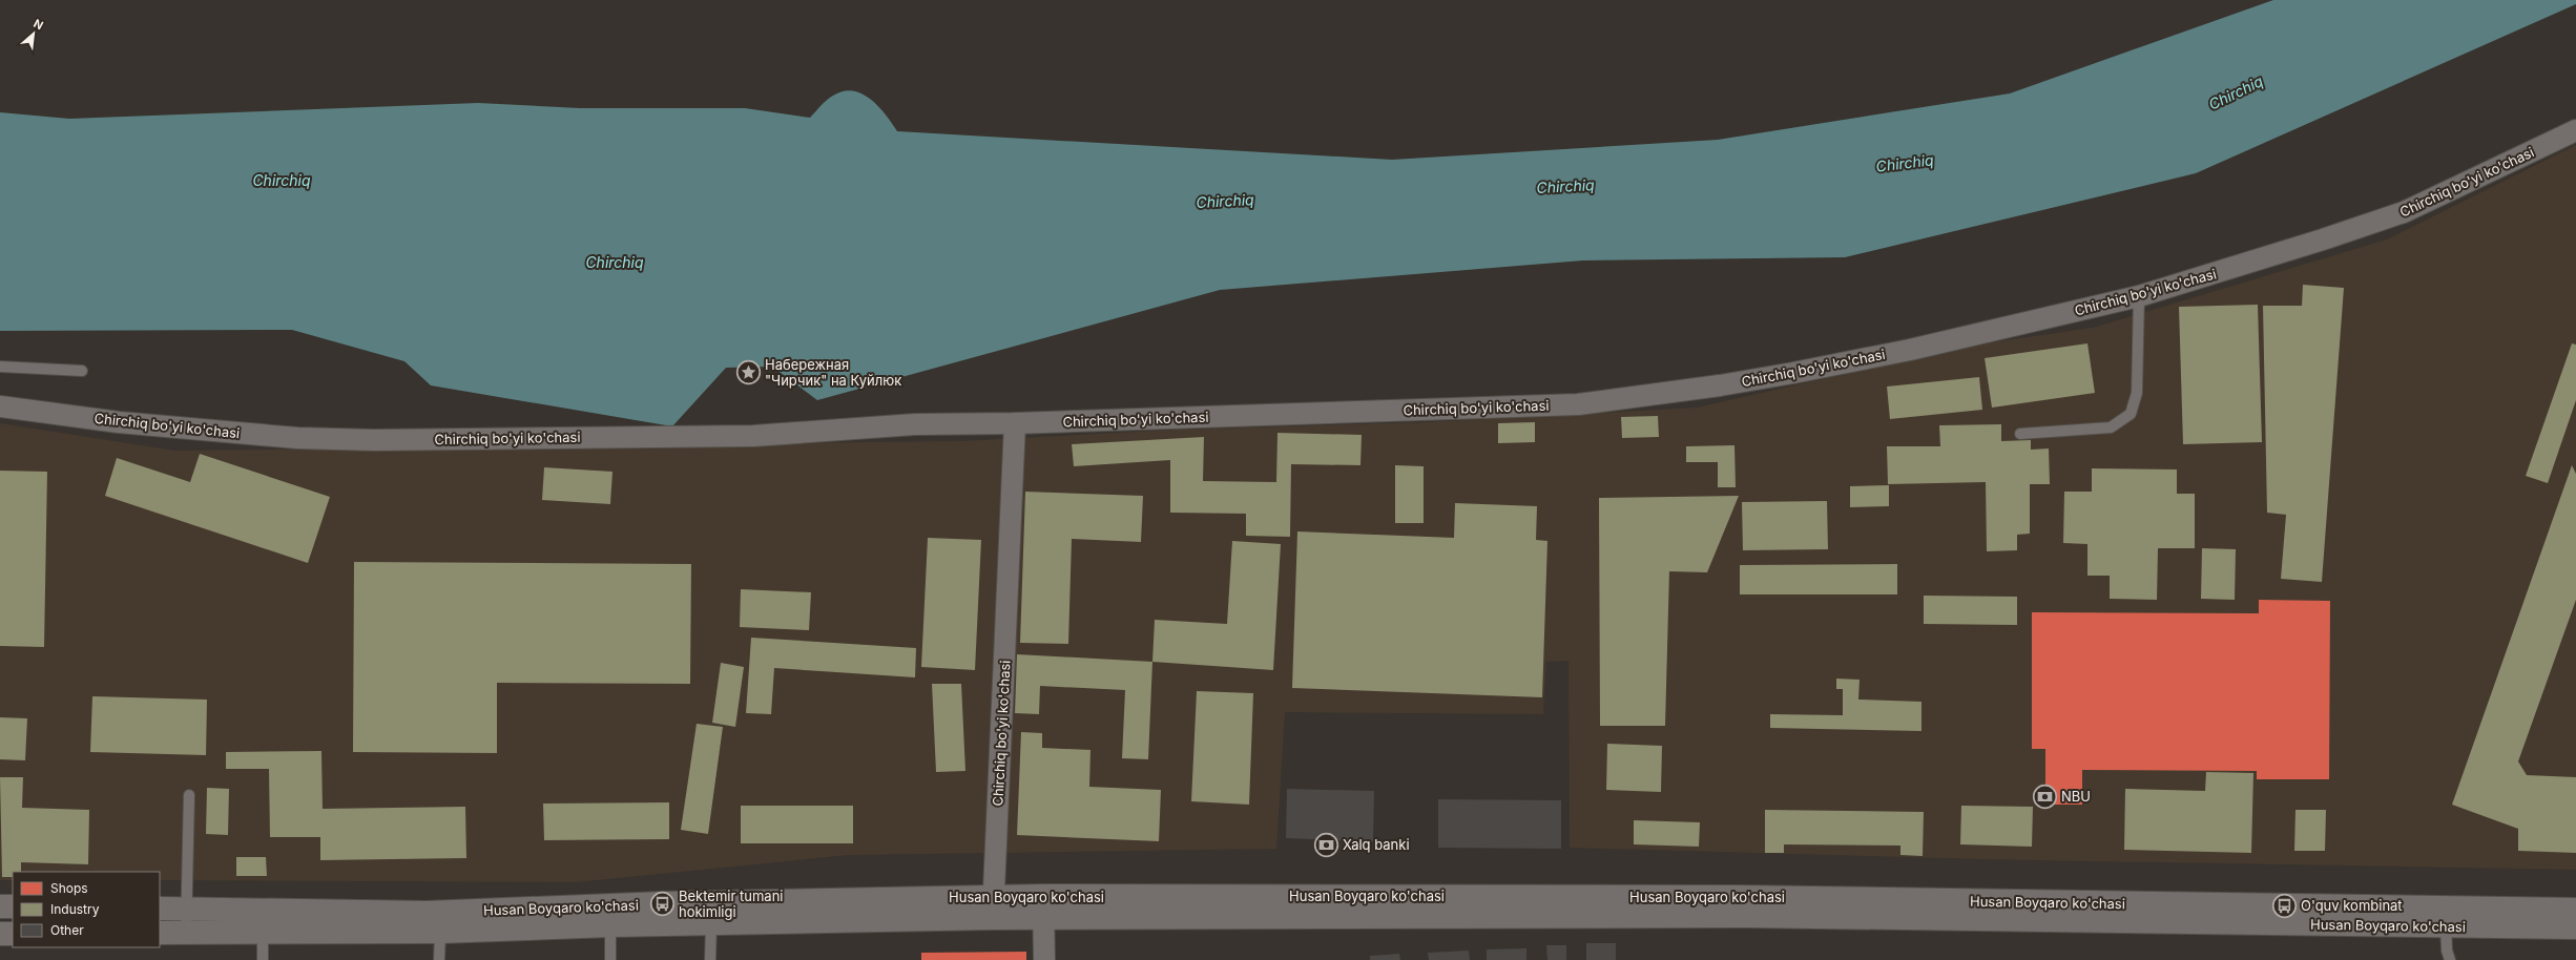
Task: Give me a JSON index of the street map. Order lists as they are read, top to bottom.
{
  "streets": {
    "main road": ["Husan Boyqaro ko'chasi"],
    "street": ["Chirchiq bo'yi ko'chasi"]
  },
  "crossings": [
    ["Chirchiq bo'yi ko'chasi", "Husan Boyqaro ko'chasi"]
  ],
  "water": ["Chirchiq"],
  "places": {
    "place": ["Набережная \"Чирчик\" на Куйлюк"],
    "bank": ["NBU", "Xalq banki"],
    "bus stop": ["Bektemir tumani hokimligi", "O'quv kombinat"]
  },
  "legend": ["Shops", "Industry", "Other"],
  "north": "top right"
}
